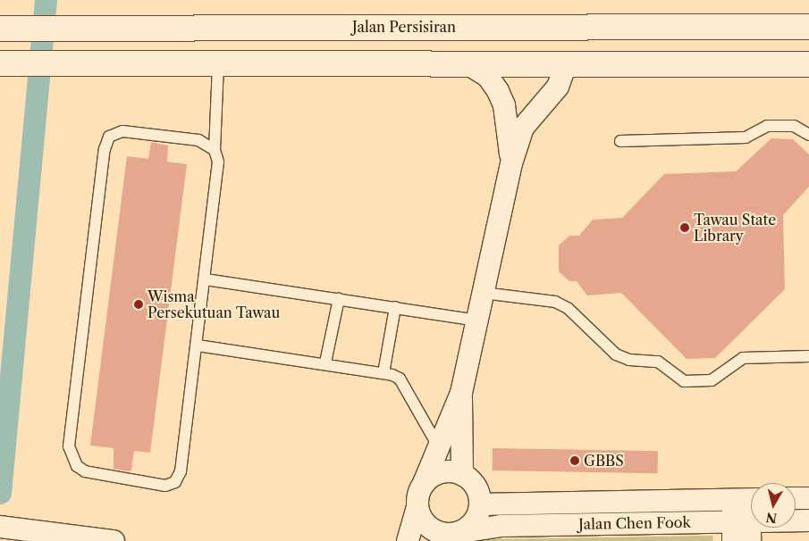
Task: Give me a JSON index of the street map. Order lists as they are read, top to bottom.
{
  "streets": {
    "street": ["Jalan Persisiran", "Jalan Chen Fook"]
  },
  "places": ["Tawau State Library", "Wisma Persekutuan Tawau", "GBBS"],
  "north": "bottom"
}
